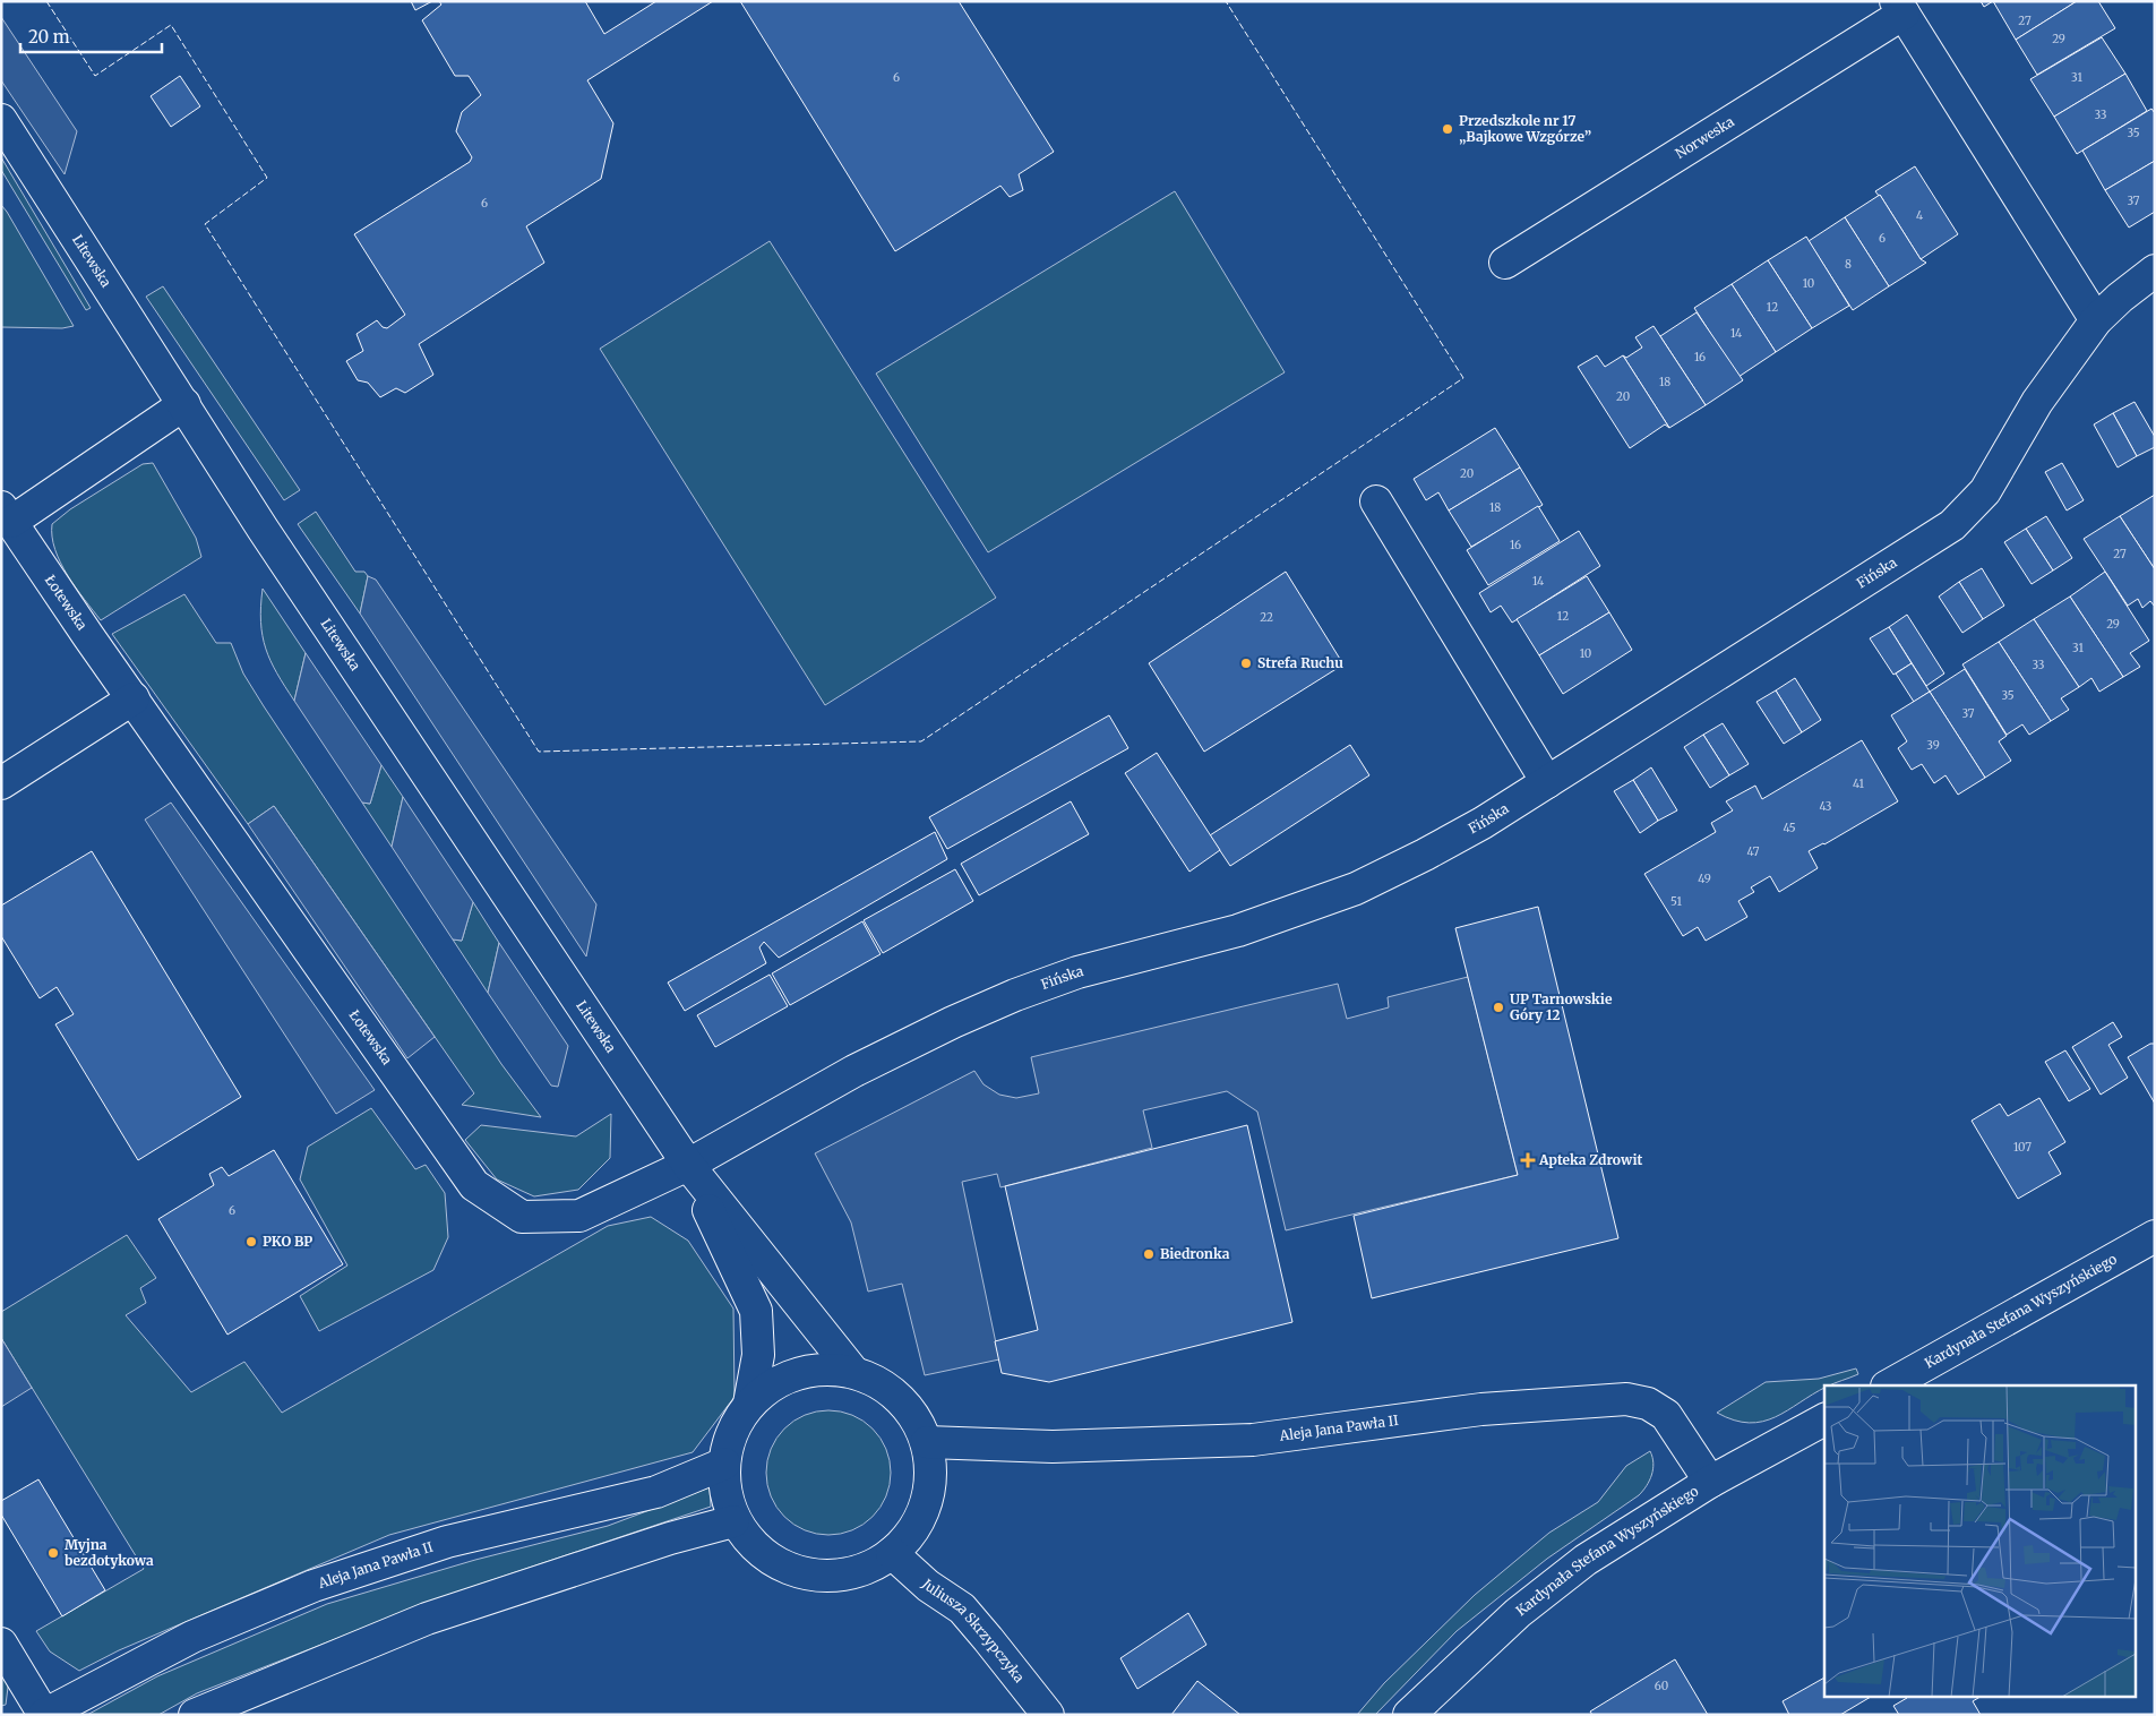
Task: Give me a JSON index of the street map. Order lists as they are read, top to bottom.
{
  "streets": {
    "street": [
      "Norweska",
      "Litewska",
      "Fińska",
      "Łotewska",
      "Kardynała Stefana Wyszyńskiego",
      "Aleja Jana Pawła II",
      "Juliusza Skrzypczyka"
    ]
  },
  "crossings": [
    ["Norweska", "Fińska"],
    ["Litewska", "Fińska"],
    ["Litewska", "Łotewska"],
    ["Fińska", "Łotewska"],
    ["Kardynała Stefana Wyszyńskiego", "Aleja Jana Pawła II"]
  ],
  "places": {
    "other": [
      "Przedszkole nr 17 „Bajkowe Wzgórze”",
      "Strefa Ruchu",
      "UP Tarnowskie Góry 12",
      "PKO BP",
      "Biedronka",
      "Myjna bezdotykowa"
    ],
    "health": ["Apteka Zdrowit"]
  },
  "house_numbers": [
    "27",
    "29",
    "6",
    "31",
    "33",
    "35",
    "37",
    "6",
    "4",
    "6",
    "8",
    "10",
    "12",
    "14",
    "16",
    "18",
    "20",
    "20",
    "18",
    "16",
    "27",
    "14",
    "12",
    "22",
    "29",
    "31",
    "10",
    "33",
    "35",
    "37",
    "39",
    "41",
    "43",
    "45",
    "47",
    "49",
    "51",
    "107",
    "6",
    "60"
  ],
  "scale_bar": "20 m"
}
